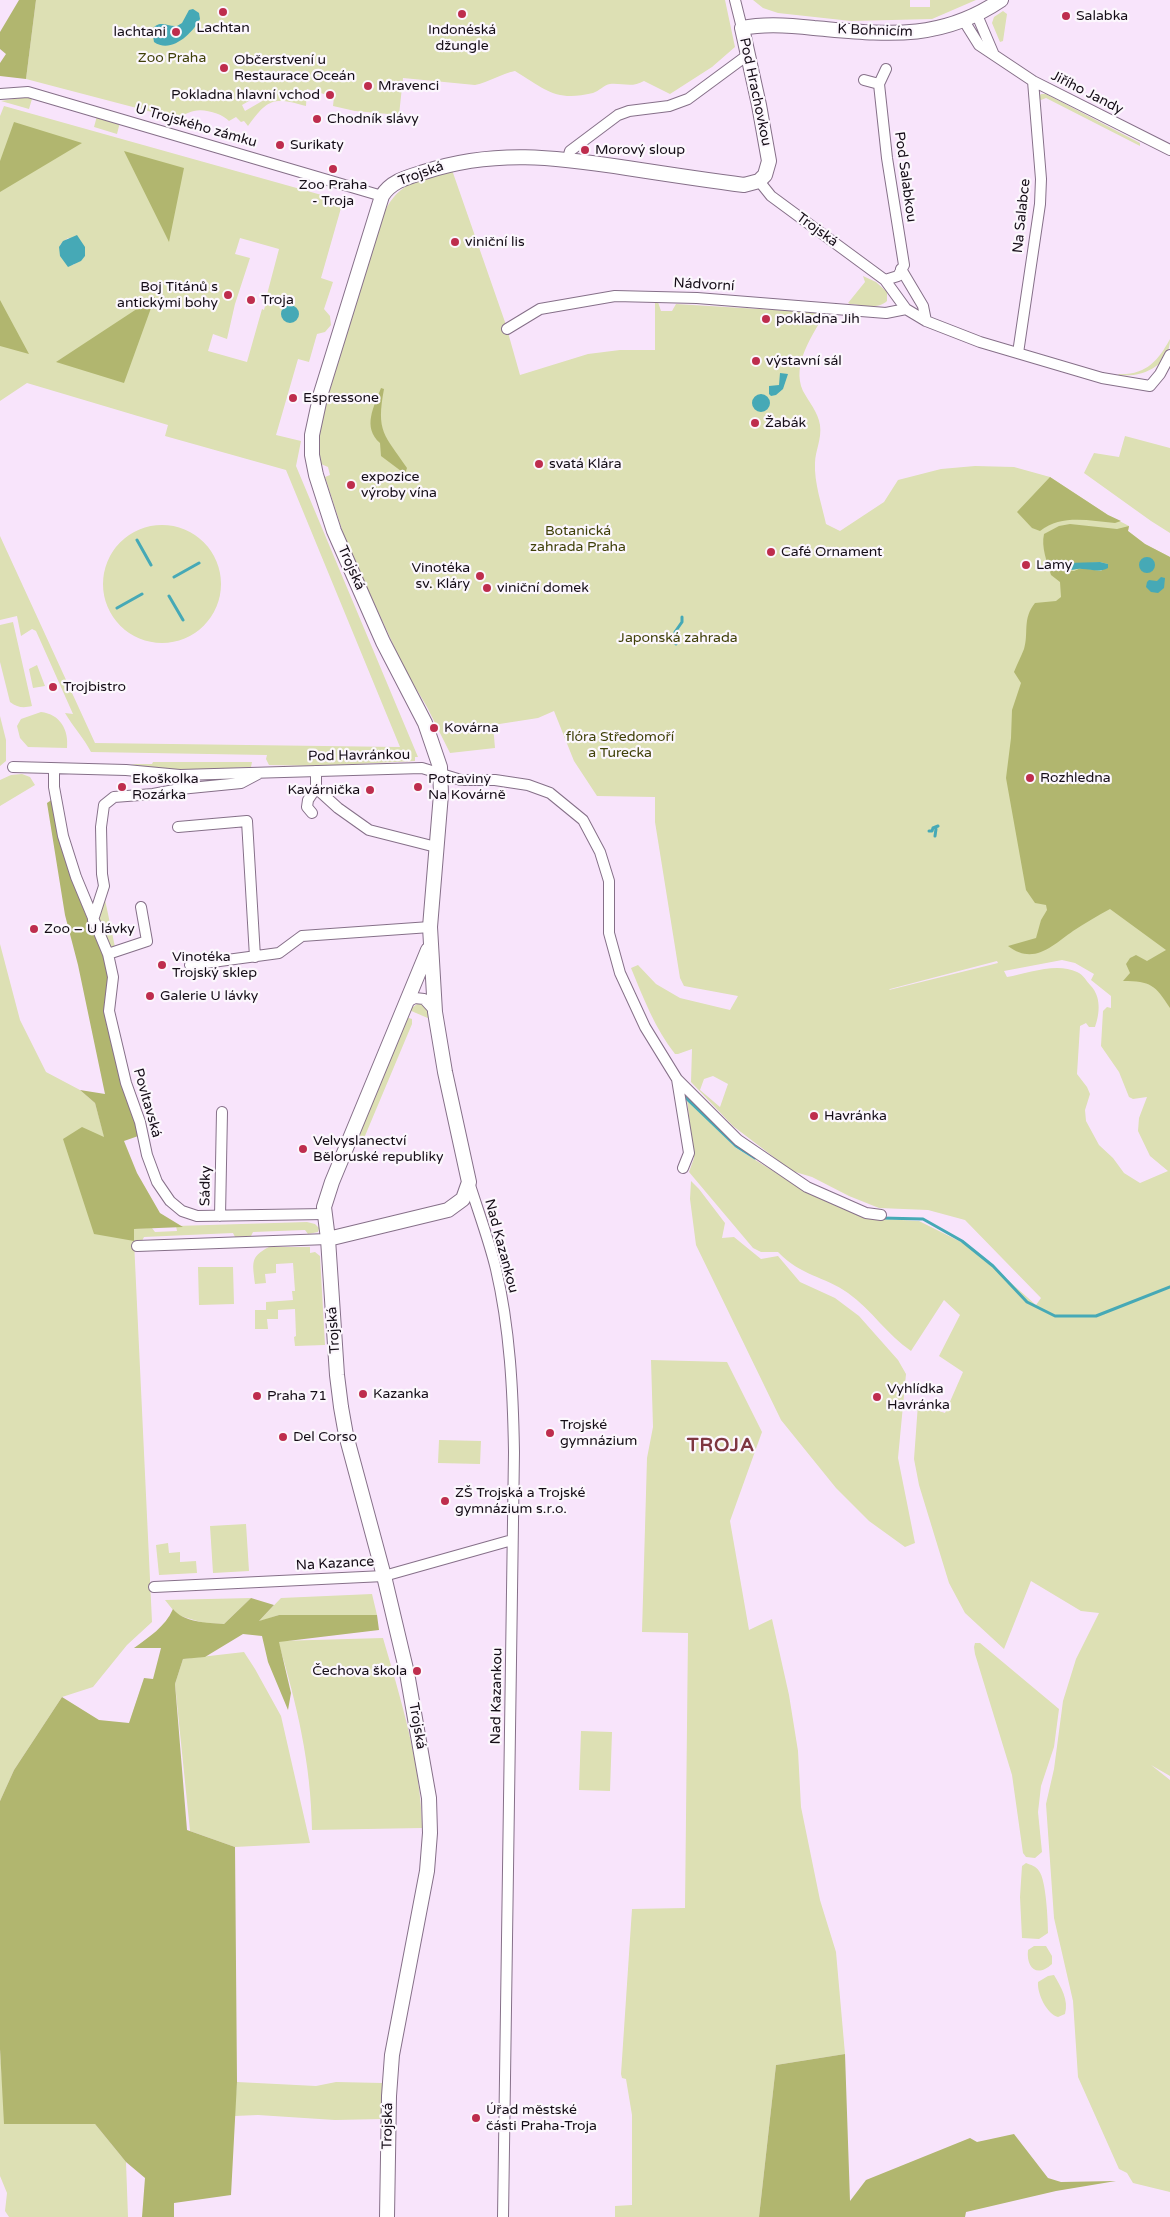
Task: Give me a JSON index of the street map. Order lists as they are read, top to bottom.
{
  "streets": {
    "street": [
      "K Bohnicím",
      "Pod Hrachovkou",
      "Jiřího Jandy",
      "U Trojského zámku",
      "Trojská",
      "Pod Salabkou",
      "Na Salabce",
      "Nádvorní",
      "Pod Havránkou",
      "Povltavská",
      "Sádky",
      "Nad Kazankou",
      "Na Kazance"
    ]
  },
  "crossings": [
    ["K Bohnicím", "Pod Hrachovkou"],
    ["K Bohnicím", "Jiřího Jandy"],
    ["Pod Hrachovkou", "Trojská"],
    ["Jiřího Jandy", "Na Salabce"],
    ["U Trojského zámku", "Trojská"],
    ["Trojská", "Na Salabce"],
    ["Trojská", "Nádvorní"],
    ["Trojská", "Pod Havránkou"],
    ["Trojská", "Sádky"],
    ["Trojská", "Nad Kazankou"],
    ["Trojská", "Na Kazance"],
    ["Pod Havránkou", "Povltavská"],
    ["Povltavská", "Sádky"],
    ["Nad Kazankou", "Na Kazance"]
  ],
  "districts": ["TROJA"],
  "parks": [
    "Zoo Praha",
    "Botanická zahrada Praha",
    "Japonská zahrada",
    "flóra Středomoří a Turecka"
  ],
  "places": [
    "Lachtan",
    "Indonéská džungle",
    "Salabka",
    "lachtani",
    "Občerstvení u Restaurace Oceán",
    "Mravenci",
    "Pokladna hlavní vchod",
    "Chodník slávy",
    "Surikaty",
    "Morový sloup",
    "Zoo Praha - Troja",
    "viniční lis",
    "Boj Titánů s antickými bohy",
    "Troja",
    "pokladna Jih",
    "výstavní sál",
    "Espressone",
    "Žabák",
    "svatá Klára",
    "expozice výroby vína",
    "Café Ornament",
    "Lamy",
    "Vinotéka sv. Kláry",
    "viniční domek",
    "Trojbistro",
    "Kovárna",
    "Rozhledna",
    "Ekoškolka Rozárka",
    "Potraviny Na Kovárně",
    "Kavárnička",
    "Zoo – U lávky",
    "Vinotéka Trojský sklep",
    "Galerie U lávky",
    "Havránka",
    "Velvyslanectví Běloruské republiky",
    "Kazanka",
    "Praha 71",
    "Vyhlídka Havránka",
    "Trojské gymnázium",
    "Del Corso",
    "ZŠ Trojská a Trojské gymnázium s.r.o.",
    "Čechova škola",
    "Úřad městské části Praha-Troja"
  ]
}
